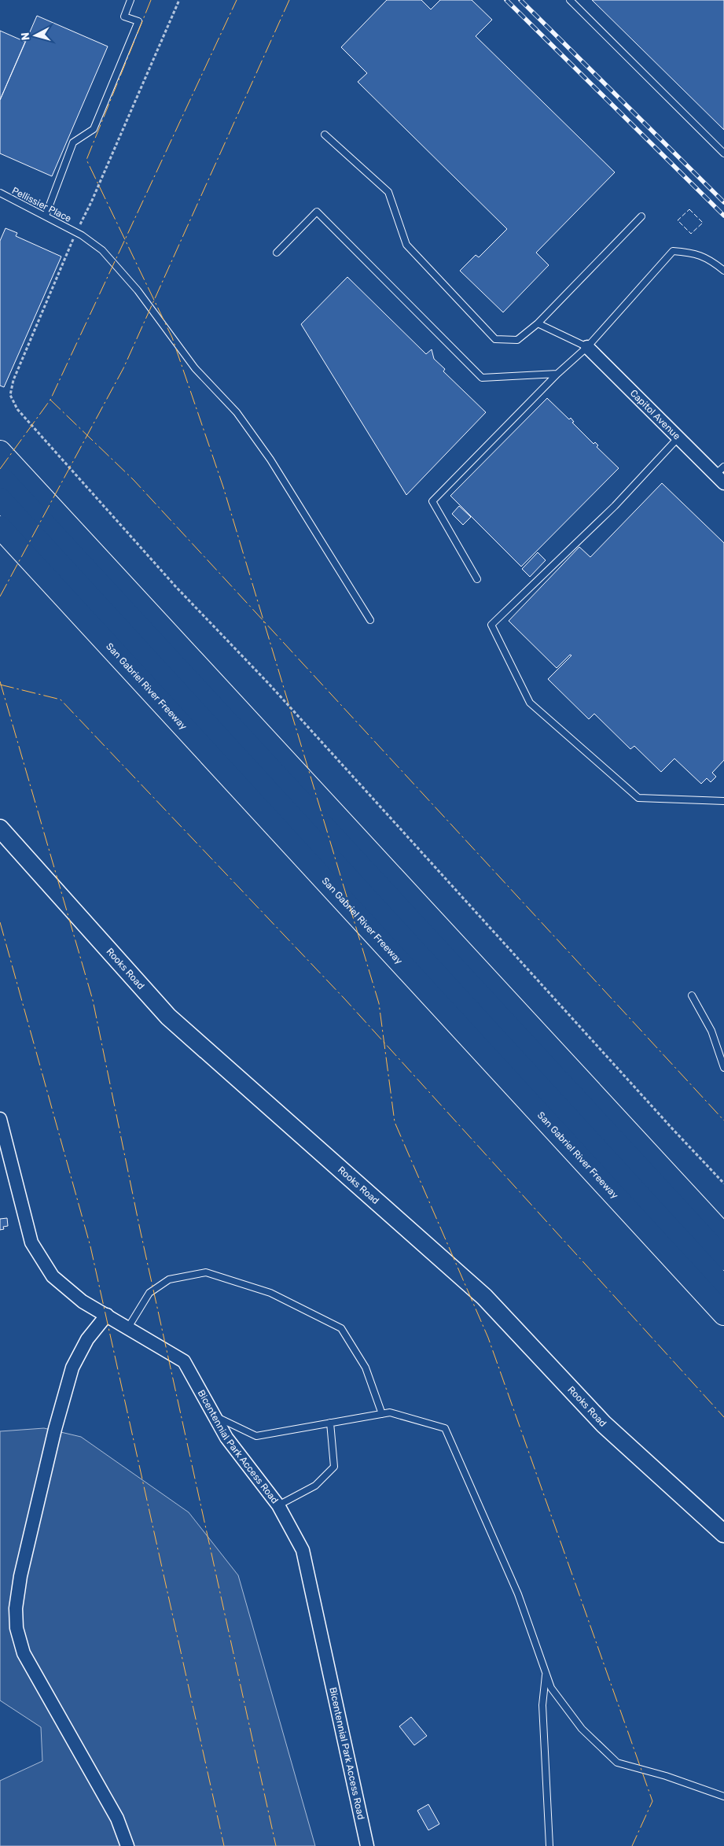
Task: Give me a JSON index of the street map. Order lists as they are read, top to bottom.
{
  "streets": {
    "highway": ["San Gabriel River Freeway"],
    "street": ["Capitol Avenue", "Rooks Road", "Bicentennial Park Access Road"],
    "lane": ["Pellissier Place"]
  },
  "north": "left"
}
